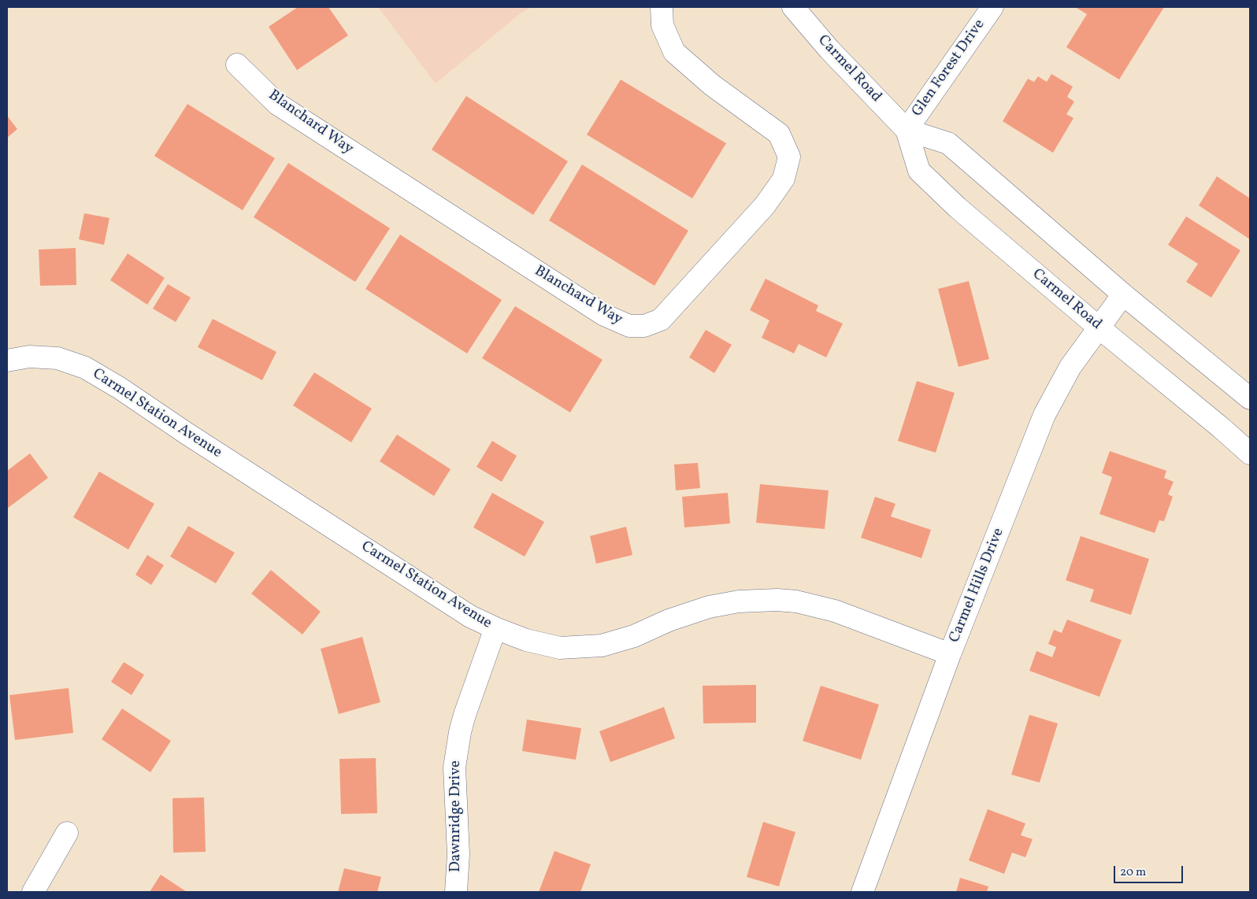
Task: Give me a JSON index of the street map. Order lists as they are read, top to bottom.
{
  "streets": {
    "street": [
      "Glen Forest Drive",
      "Carmel Road",
      "Blanchard Way",
      "Carmel Station Avenue",
      "Carmel Hills Drive",
      "Dawnridge Drive"
    ]
  },
  "crossings": [
    ["Glen Forest Drive", "Carmel Road"],
    ["Carmel Road", "Carmel Hills Drive"],
    ["Carmel Station Avenue", "Carmel Hills Drive"],
    ["Carmel Station Avenue", "Dawnridge Drive"]
  ],
  "scale_bar": "20 m"
}
